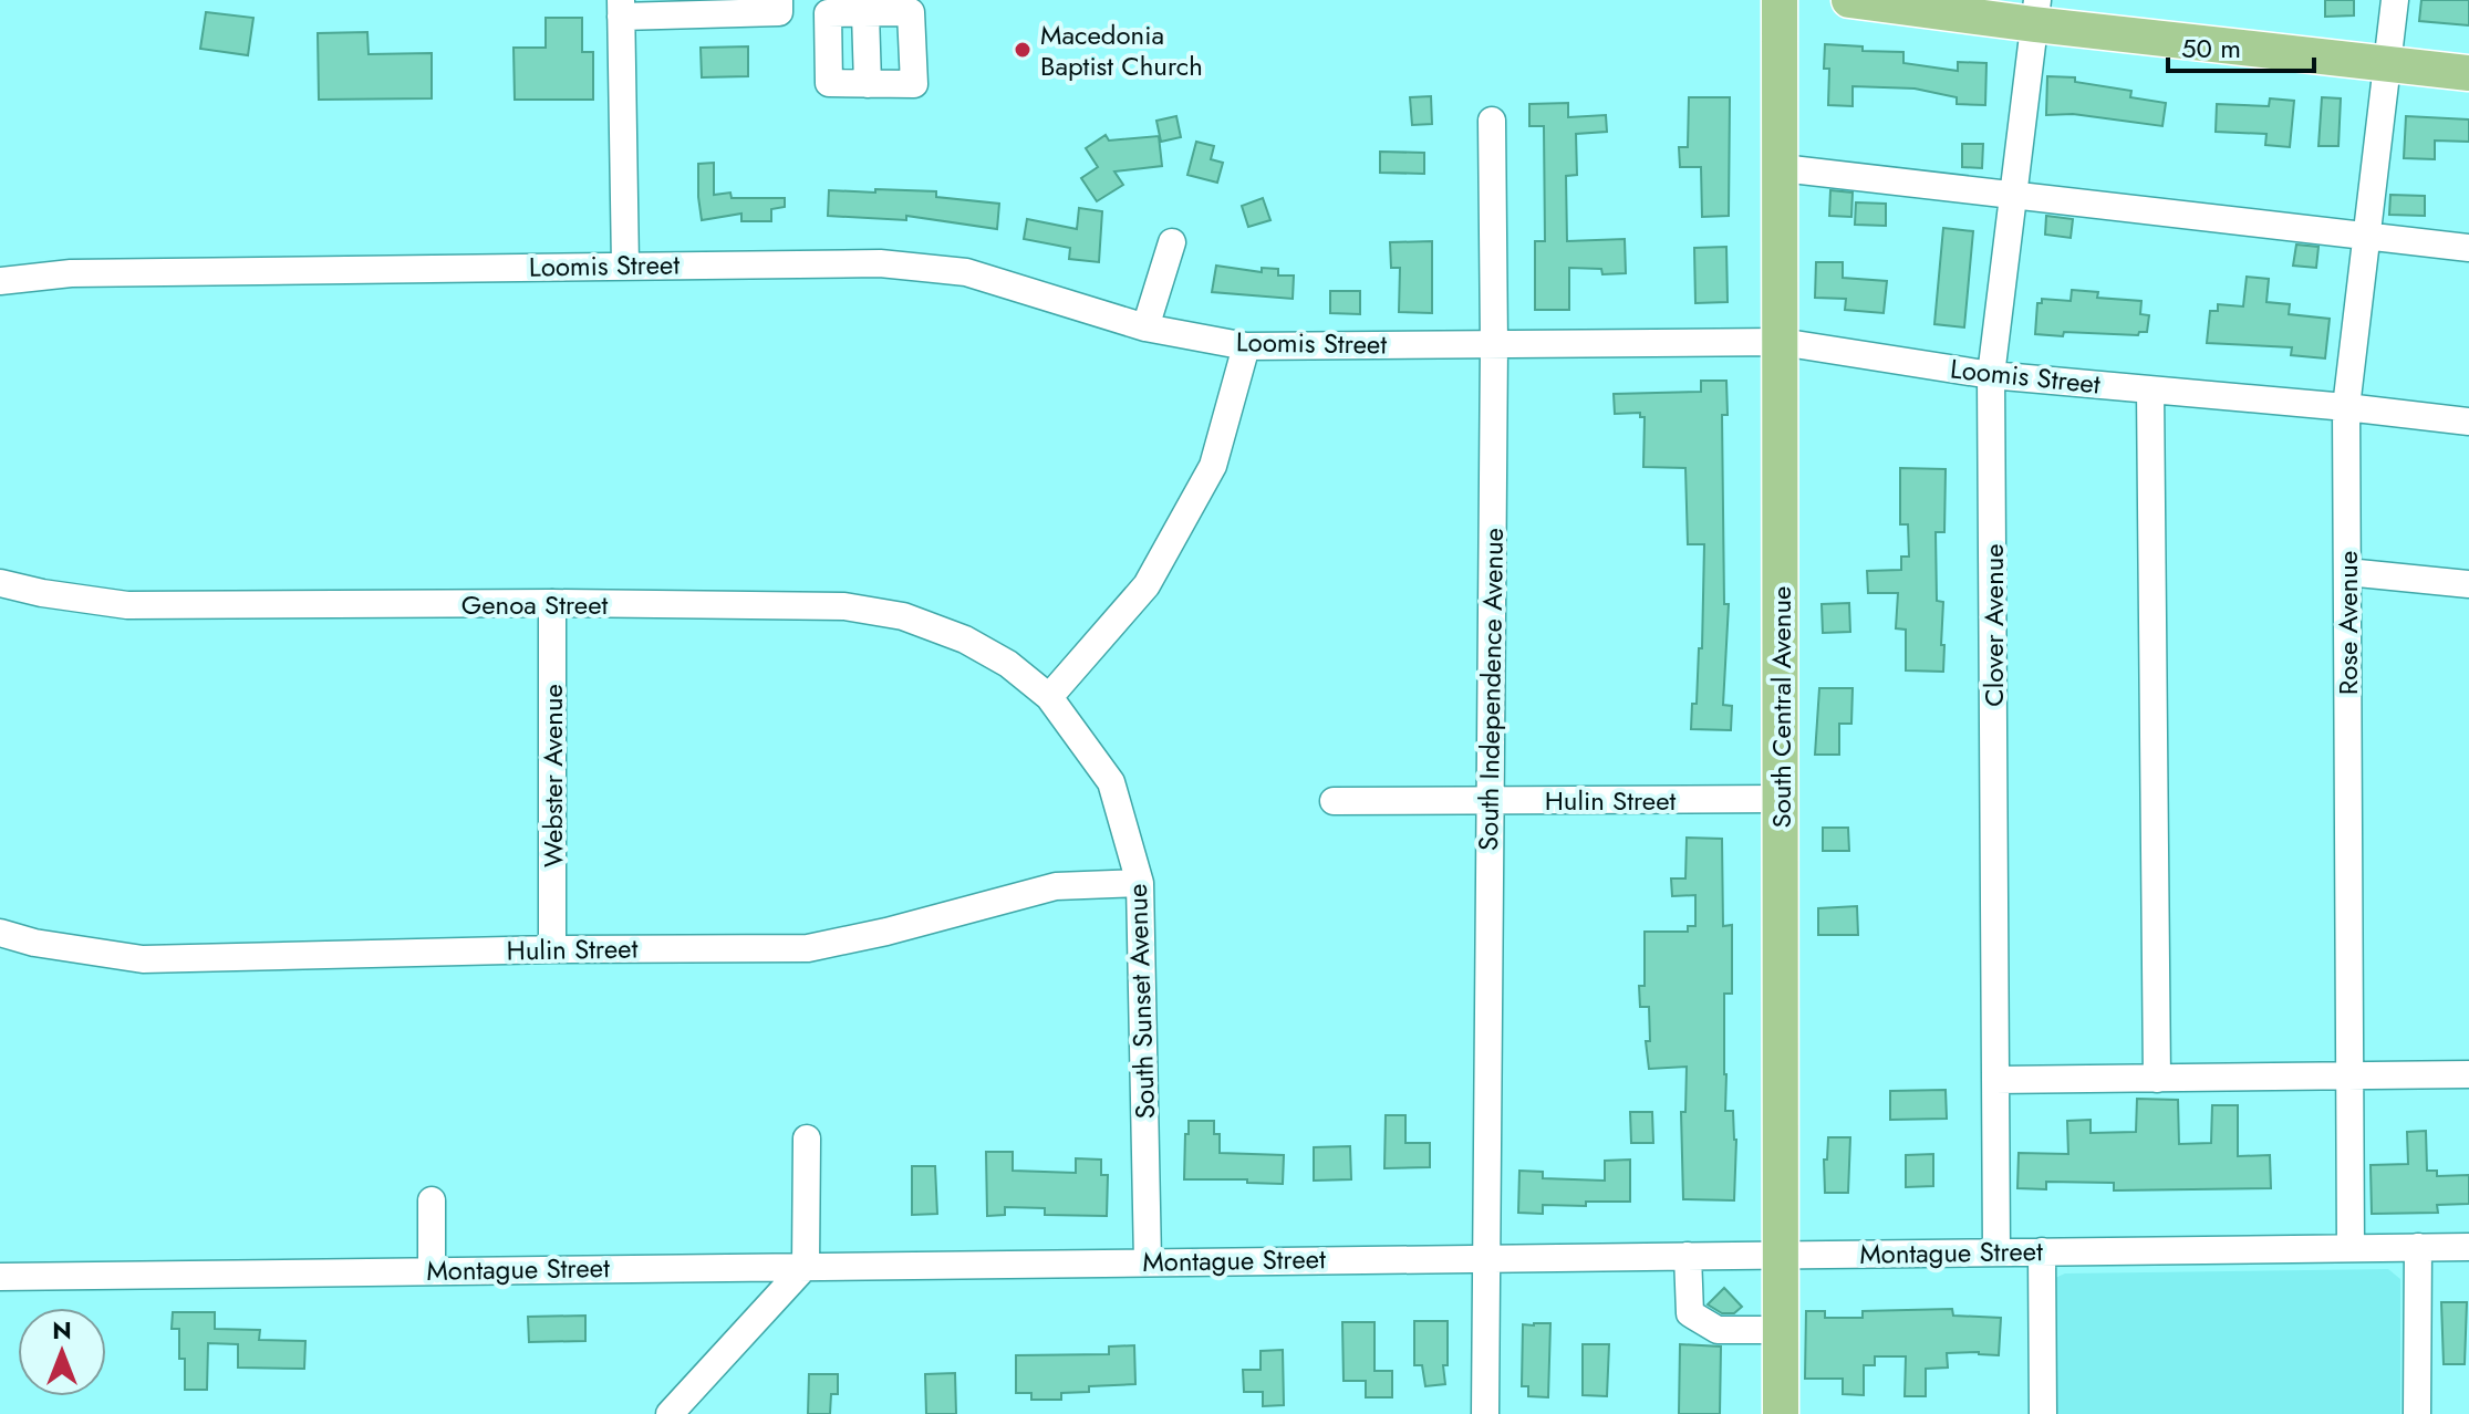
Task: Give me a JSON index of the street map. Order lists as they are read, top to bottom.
{
  "streets": {
    "main road": ["South Central Avenue"],
    "street": [
      "Loomis Street",
      "Genoa Street",
      "Rose Avenue",
      "Clover Avenue",
      "South Independence Avenue",
      "Webster Avenue",
      "Hulin Street",
      "South Sunset Avenue",
      "Montague Street"
    ]
  },
  "crossings": [
    ["Loomis Street", "Rose Avenue"],
    ["Loomis Street", "Clover Avenue"],
    ["Loomis Street", "South Independence Avenue"],
    ["Loomis Street", "South Central Avenue"],
    ["Genoa Street", "Webster Avenue"],
    ["Genoa Street", "South Sunset Avenue"],
    ["Rose Avenue", "Montague Street"],
    ["Clover Avenue", "Montague Street"],
    ["South Independence Avenue", "Hulin Street"],
    ["South Independence Avenue", "Montague Street"],
    ["South Central Avenue", "Hulin Street"],
    ["South Central Avenue", "Montague Street"],
    ["Webster Avenue", "Hulin Street"],
    ["Hulin Street", "South Sunset Avenue"],
    ["South Sunset Avenue", "Montague Street"]
  ],
  "places": ["Macedonia Baptist Church"],
  "scale_bar": "50 m",
  "north": "top"
}
